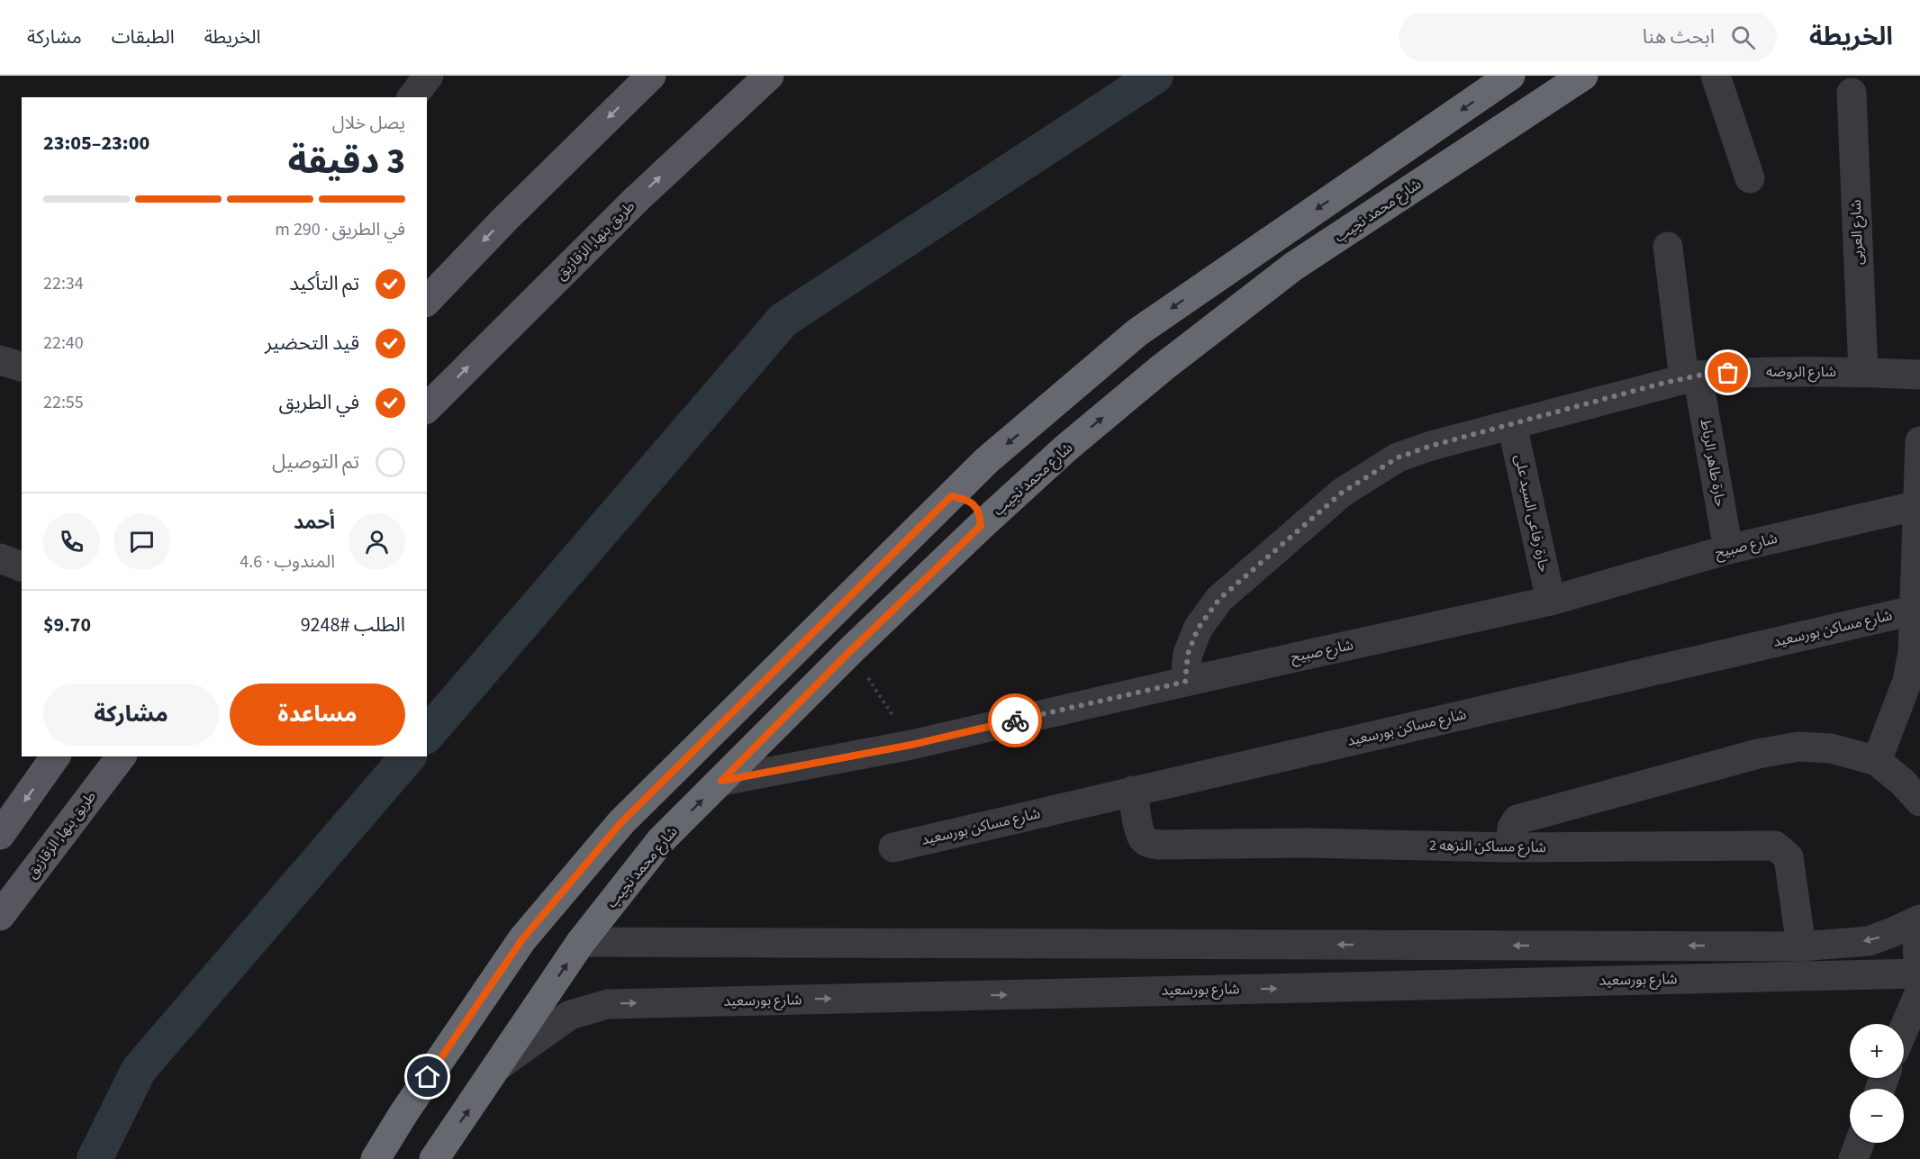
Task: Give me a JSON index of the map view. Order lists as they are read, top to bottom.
{
  "streets": {
    "highway": ["شارع محمد نجيب"],
    "main road": ["طريق بنها, الزقازيق"],
    "street": [
      "شارع العربى",
      "شارع الروضه",
      "حارة طاهر الرباط",
      "حارة رفاعى السيد على",
      "شارع صبيح",
      "شارع مساكن بورسعيد",
      "شارع مساكن النزهه 2",
      "شارع بورسعيد"
    ]
  },
  "crossings": [
    ["شارع محمد نجيب", "شارع صبيح"],
    ["شارع محمد نجيب", "شارع بورسعيد"],
    ["شارع العربى", "شارع الروضه"],
    ["شارع الروضه", "حارة طاهر الرباط"],
    ["شارع الروضه", "حارة رفاعى السيد على"],
    ["شارع الروضه", "شارع صبيح"],
    ["حارة طاهر الرباط", "شارع صبيح"],
    ["حارة رفاعى السيد على", "شارع صبيح"],
    ["شارع مساكن بورسعيد", "شارع مساكن النزهه 2"]
  ],
  "page": {
    "header": "الخريطة",
    "search": "ابحث هنا",
    "nav": ["الخريطة", "الطبقات", "مشاركة"],
    "heading": ["3 دقيقة", "يصل خلال", "23:00–23:05"],
    "panel": [
      "أحمد",
      "المندوب · 4.6",
      "الطلب #9248",
      "$9.70"
    ],
    "bar": "في الطريق · 290 m",
    "list": [
      ["تم التأكيد", "22:34"],
      ["قيد التحضير", "22:40"],
      ["في الطريق", "22:55"],
      "تم التوصيل"
    ],
    "buttons": ["مساعدة", "مشاركة"],
    "map_buttons": ["+", "−"]
  }
}
